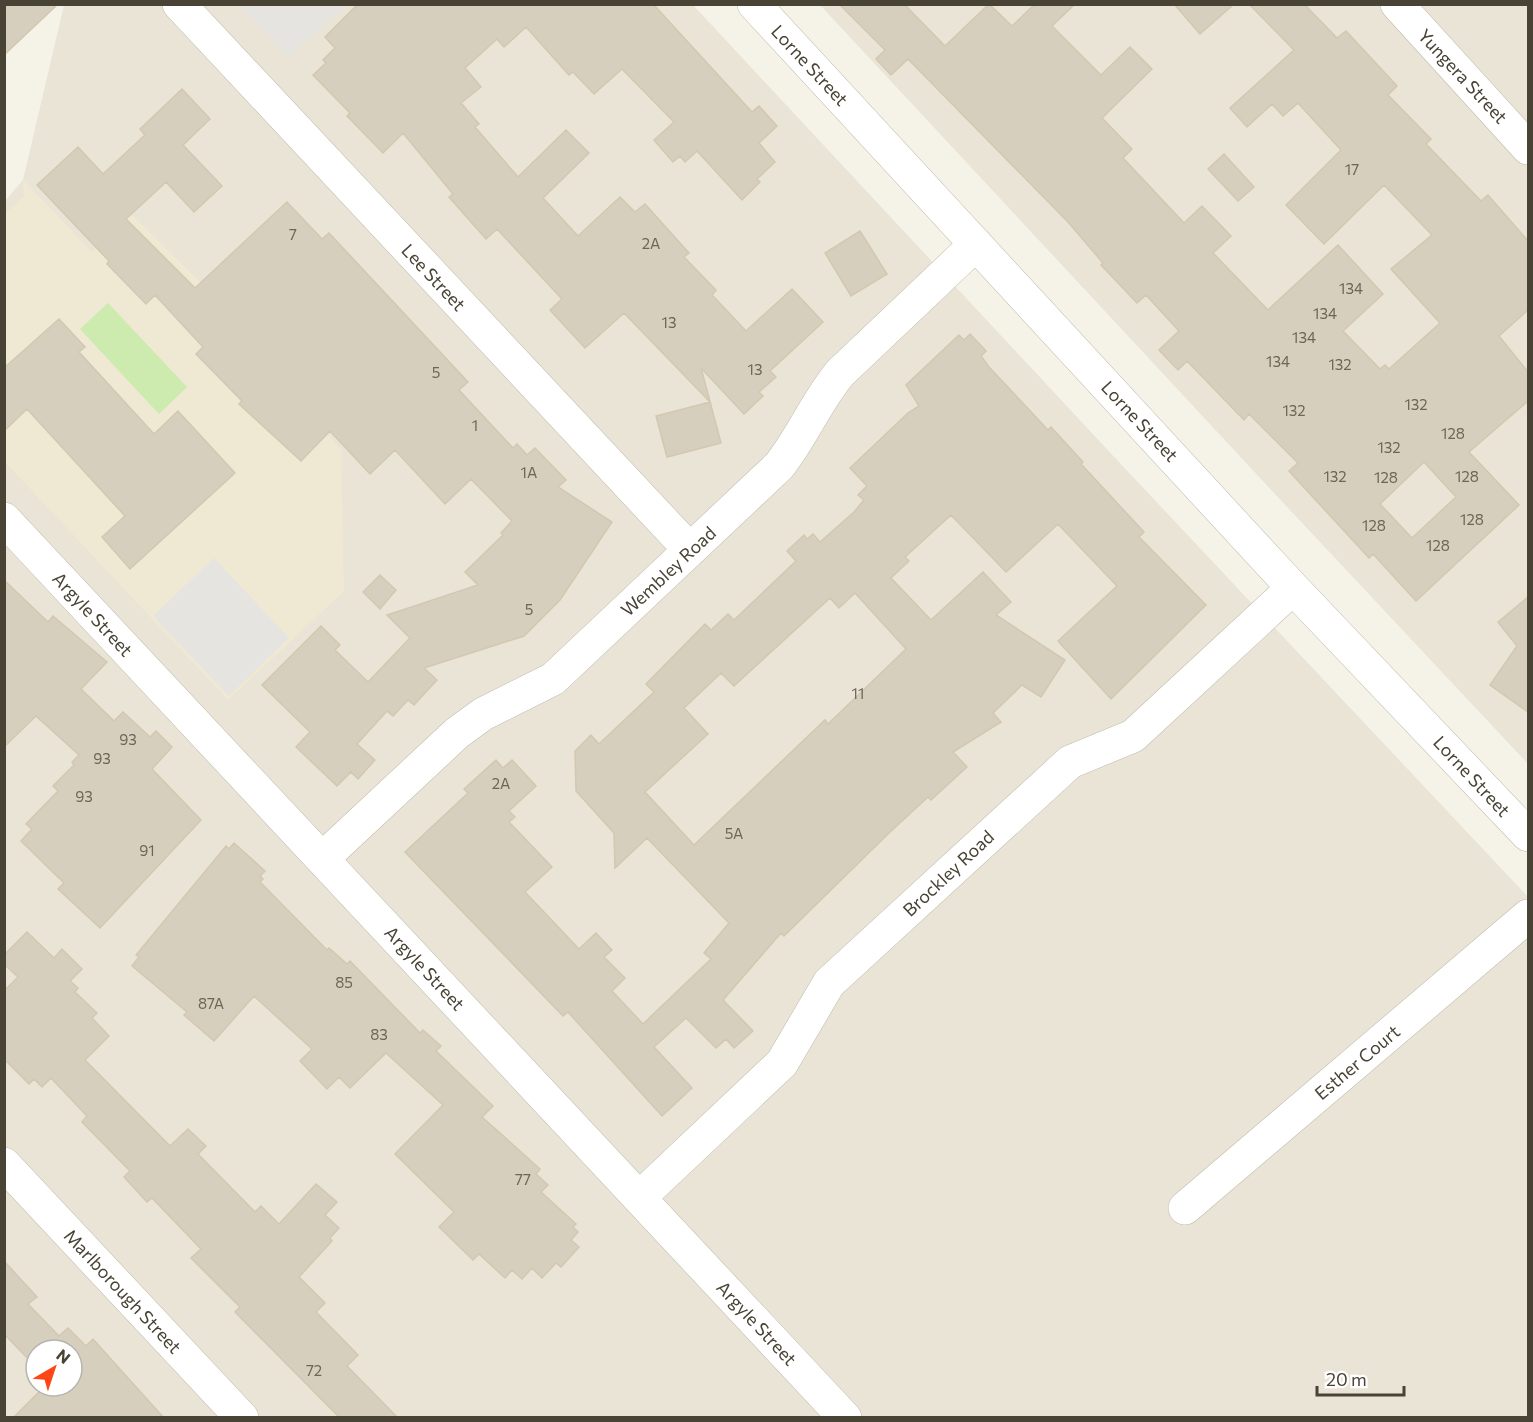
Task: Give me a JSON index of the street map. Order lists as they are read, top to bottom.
{
  "streets": {
    "street": [
      "Lorne Street",
      "Yungera Street",
      "Lee Street",
      "Wembley Road",
      "Argyle Street",
      "Brockley Road",
      "Esther Court",
      "Marlborough Street"
    ]
  },
  "crossings": [
    ["Lorne Street", "Wembley Road"],
    ["Lorne Street", "Brockley Road"],
    ["Lee Street", "Wembley Road"],
    ["Wembley Road", "Argyle Street"],
    ["Argyle Street", "Brockley Road"]
  ],
  "house_numbers": [
    "17",
    "7",
    "2A",
    "134",
    "134",
    "13",
    "134",
    "134",
    "132",
    "13",
    "5",
    "132",
    "132",
    "1",
    "128",
    "132",
    "1A",
    "132",
    "128",
    "128",
    "128",
    "128",
    "128",
    "5",
    "11",
    "93",
    "93",
    "2A",
    "93",
    "5A",
    "91",
    "85",
    "87A",
    "83",
    "77",
    "72"
  ],
  "scale_bar": "20 m",
  "north": "top right"
}
